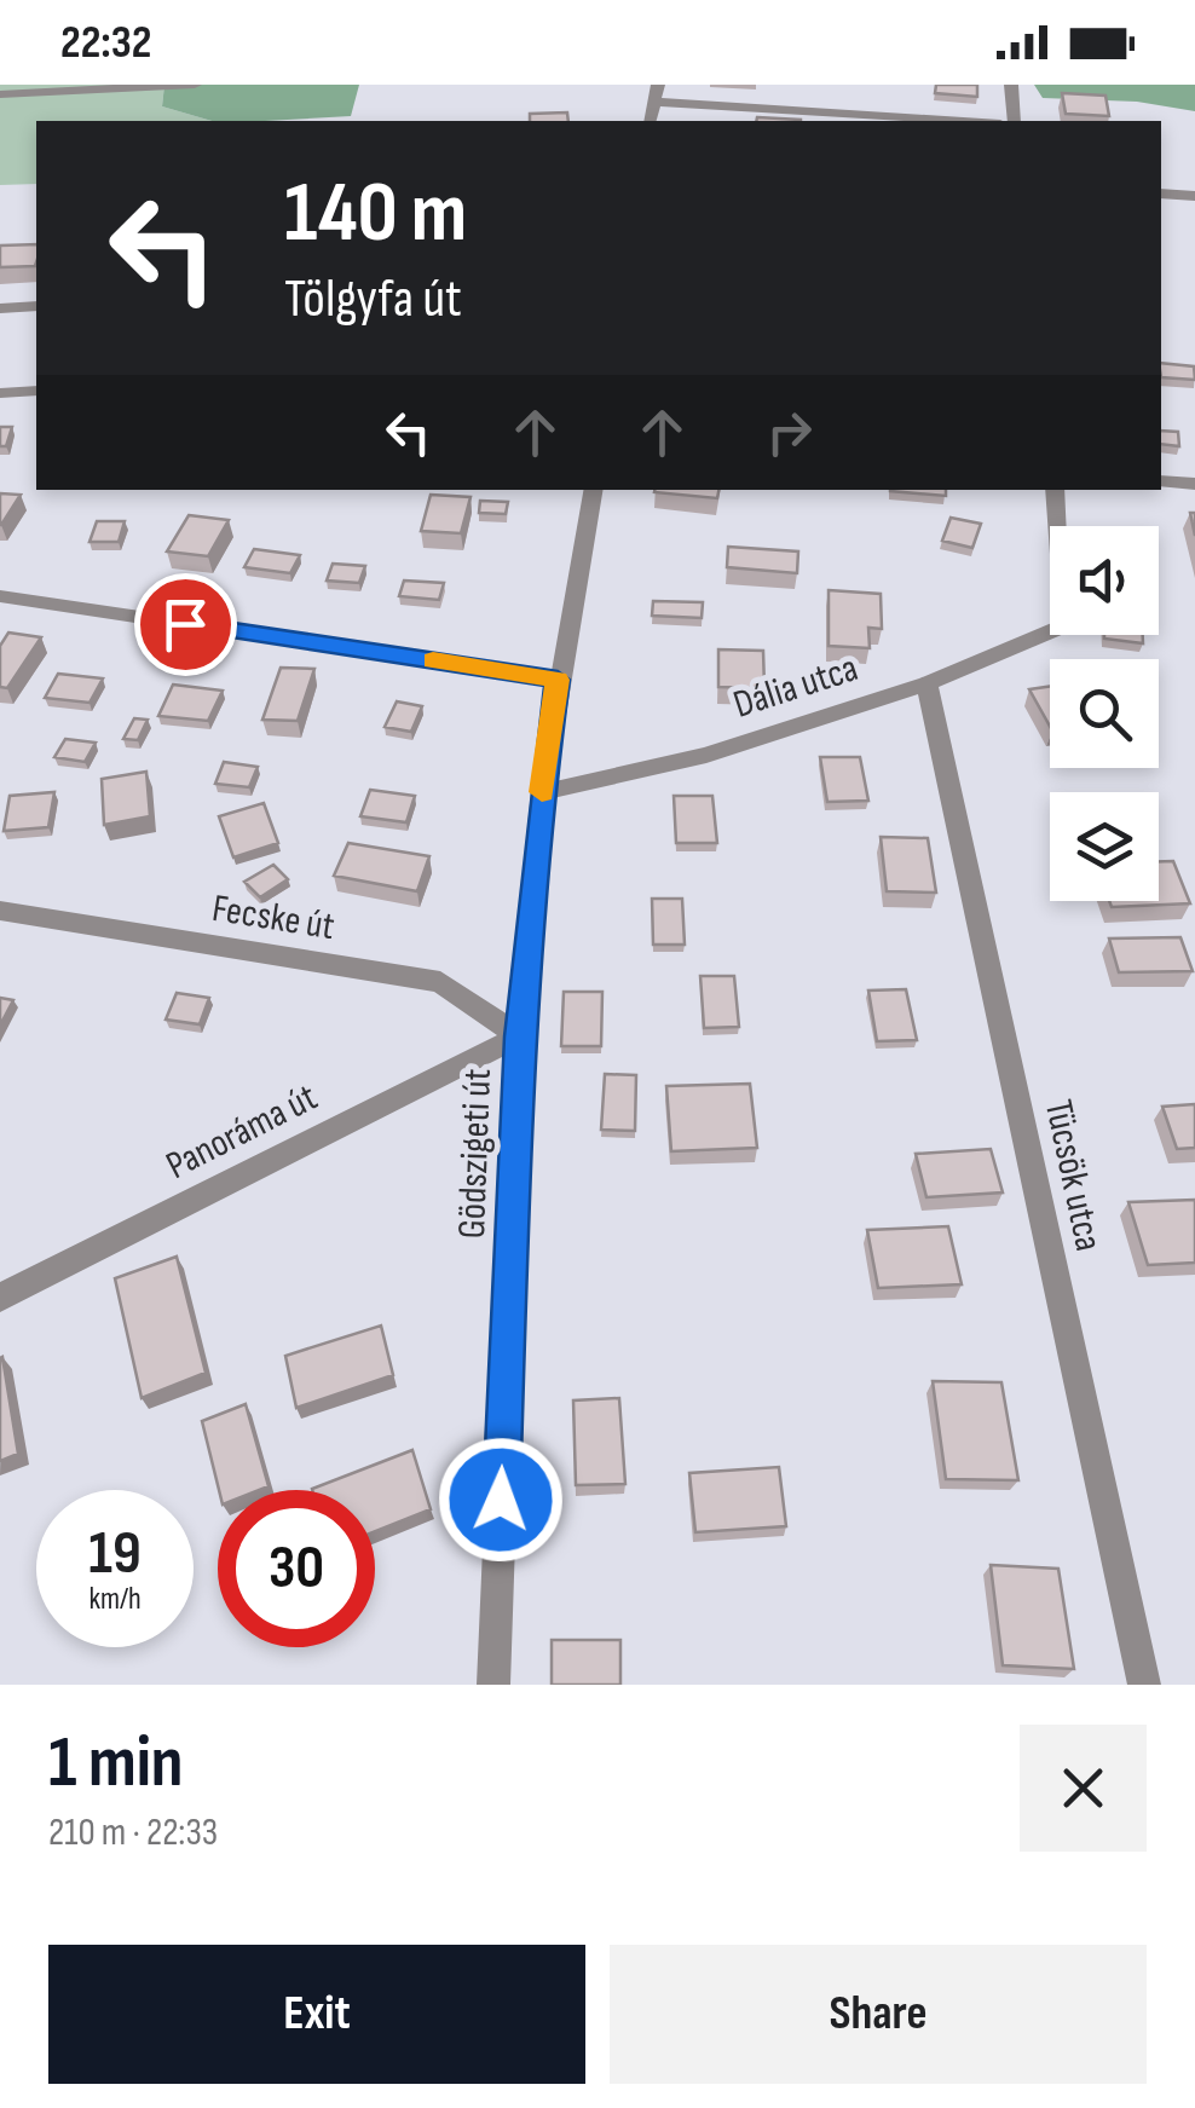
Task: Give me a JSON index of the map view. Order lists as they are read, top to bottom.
{
  "streets": {
    "street": [
      "Dália utca",
      "Fecske út",
      "Panoráma út",
      "Gödszigeti út",
      "Tücsök utca"
    ]
  },
  "crossings": [
    ["Dália utca", "Gödszigeti út"],
    ["Dália utca", "Tücsök utca"],
    ["Fecske út", "Panoráma út"],
    ["Fecske út", "Gödszigeti út"],
    ["Panoráma út", "Gödszigeti út"]
  ],
  "page": {
    "status": "22:32",
    "turn": ["140 m", "Tölgyfa út"],
    "speed": "19 km/h",
    "limit": "30",
    "heading": ["1 min", "210 m · 22:33"],
    "buttons": ["Exit", "Share"]
  }
}
